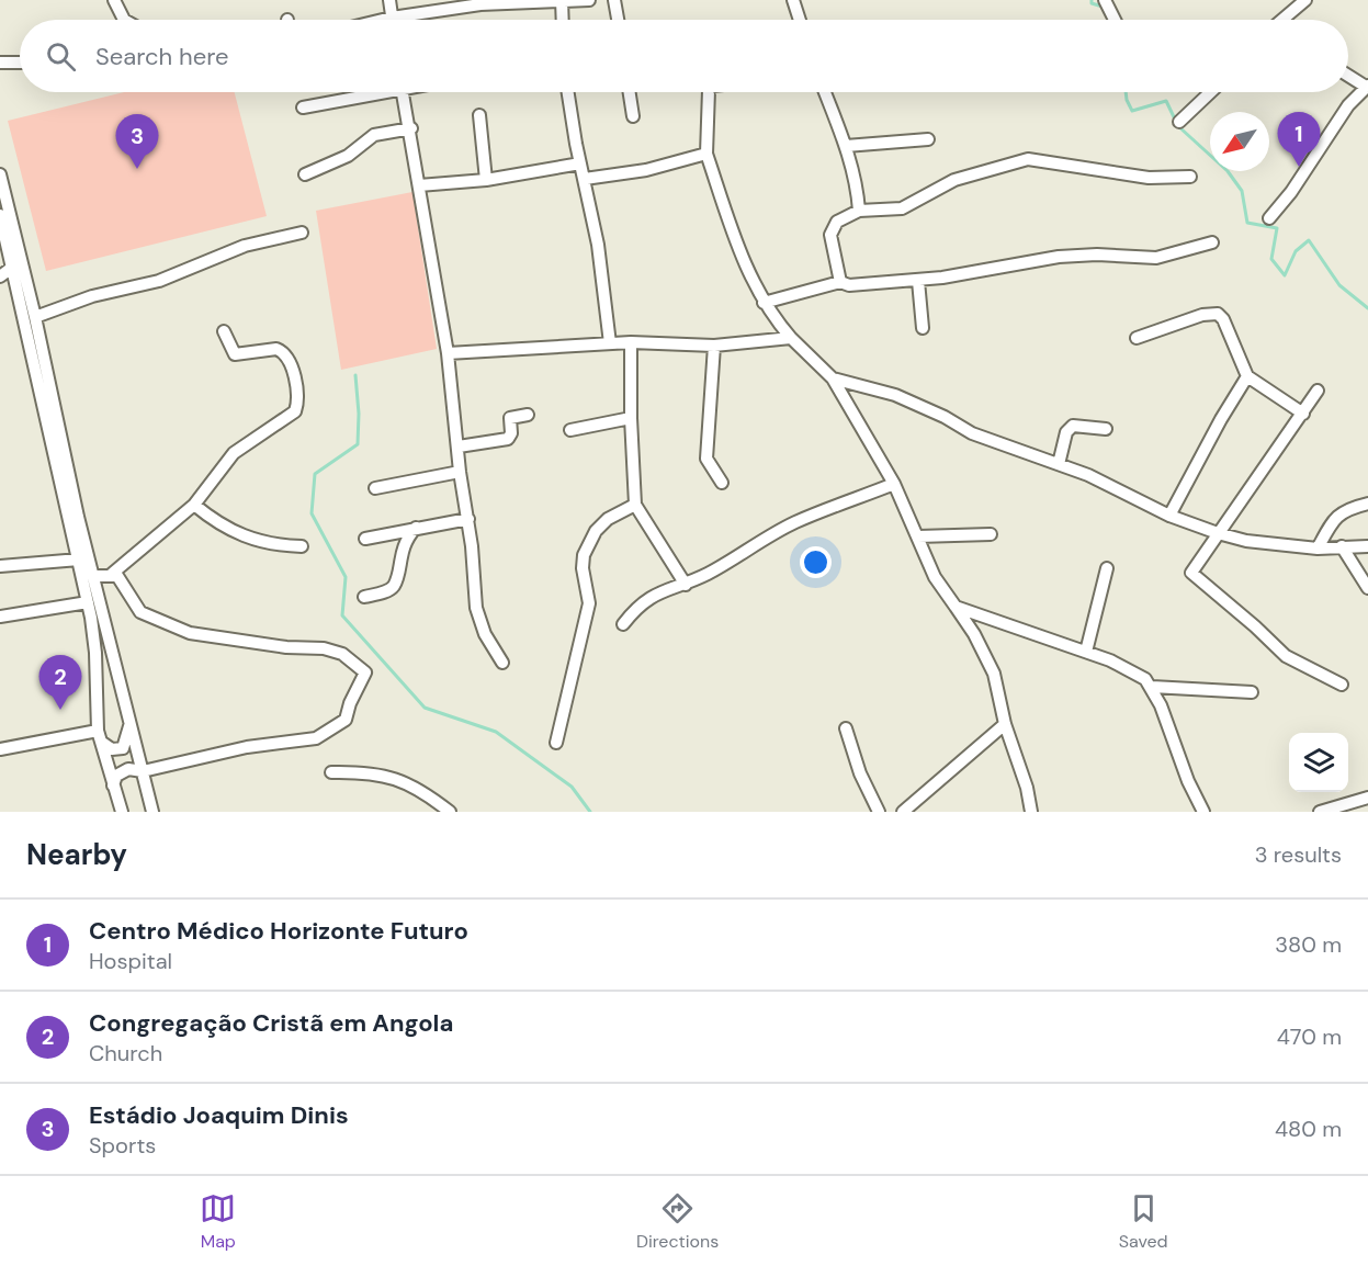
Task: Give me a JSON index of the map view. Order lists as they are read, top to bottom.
{
  "north": "bottom left",
  "page": {
    "search": "Search here",
    "pins": ["1", "3", "2"],
    "heading": ["Nearby", "3 results"],
    "list": [
      {
        "mark": "1",
        "name": "Centro Médico Horizonte Futuro",
        "note": "Hospital",
        "value": "380 m"
      },
      {
        "mark": "2",
        "name": "Congregação Cristã em Angola",
        "note": "Church",
        "value": "470 m"
      },
      {
        "mark": "3",
        "name": "Estádio Joaquim Dinis",
        "note": "Sports",
        "value": "480 m"
      }
    ],
    "nav": ["Map", "Directions", "Saved"]
  }
}
